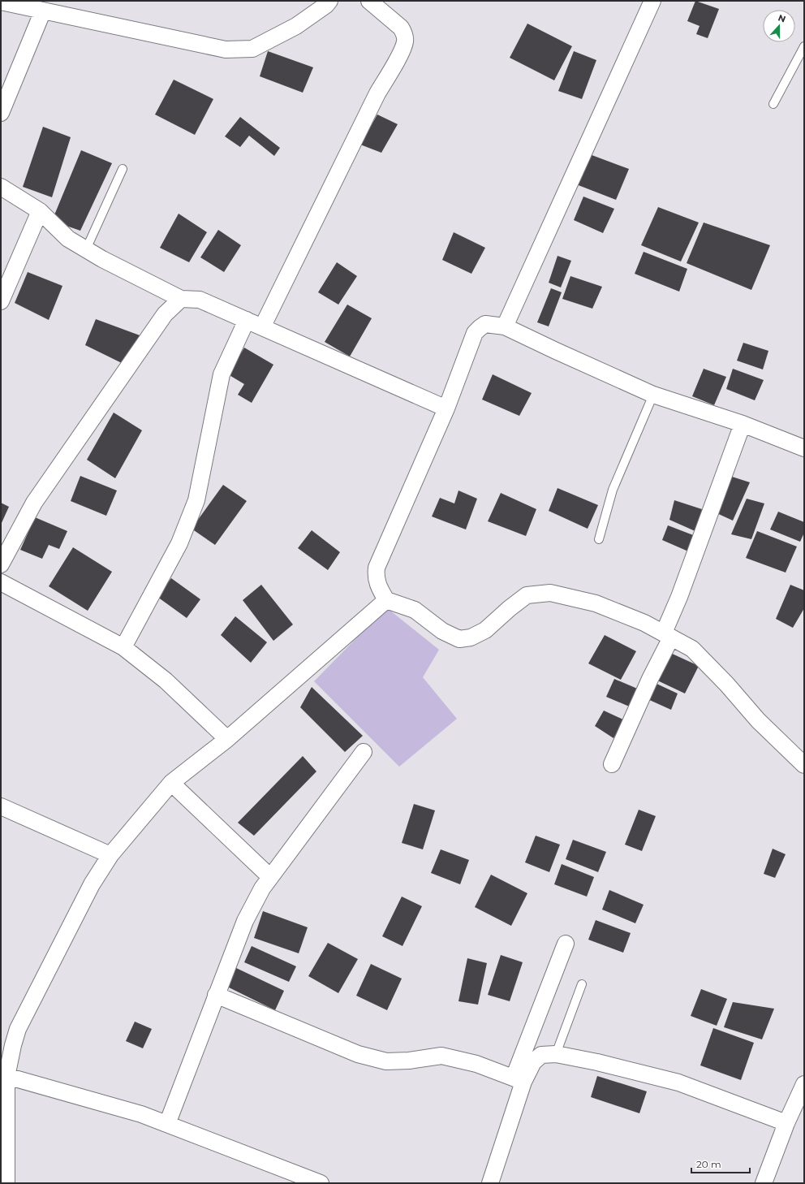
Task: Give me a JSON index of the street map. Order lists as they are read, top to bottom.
{
  "scale_bar": "20 m",
  "north": "top"
}
